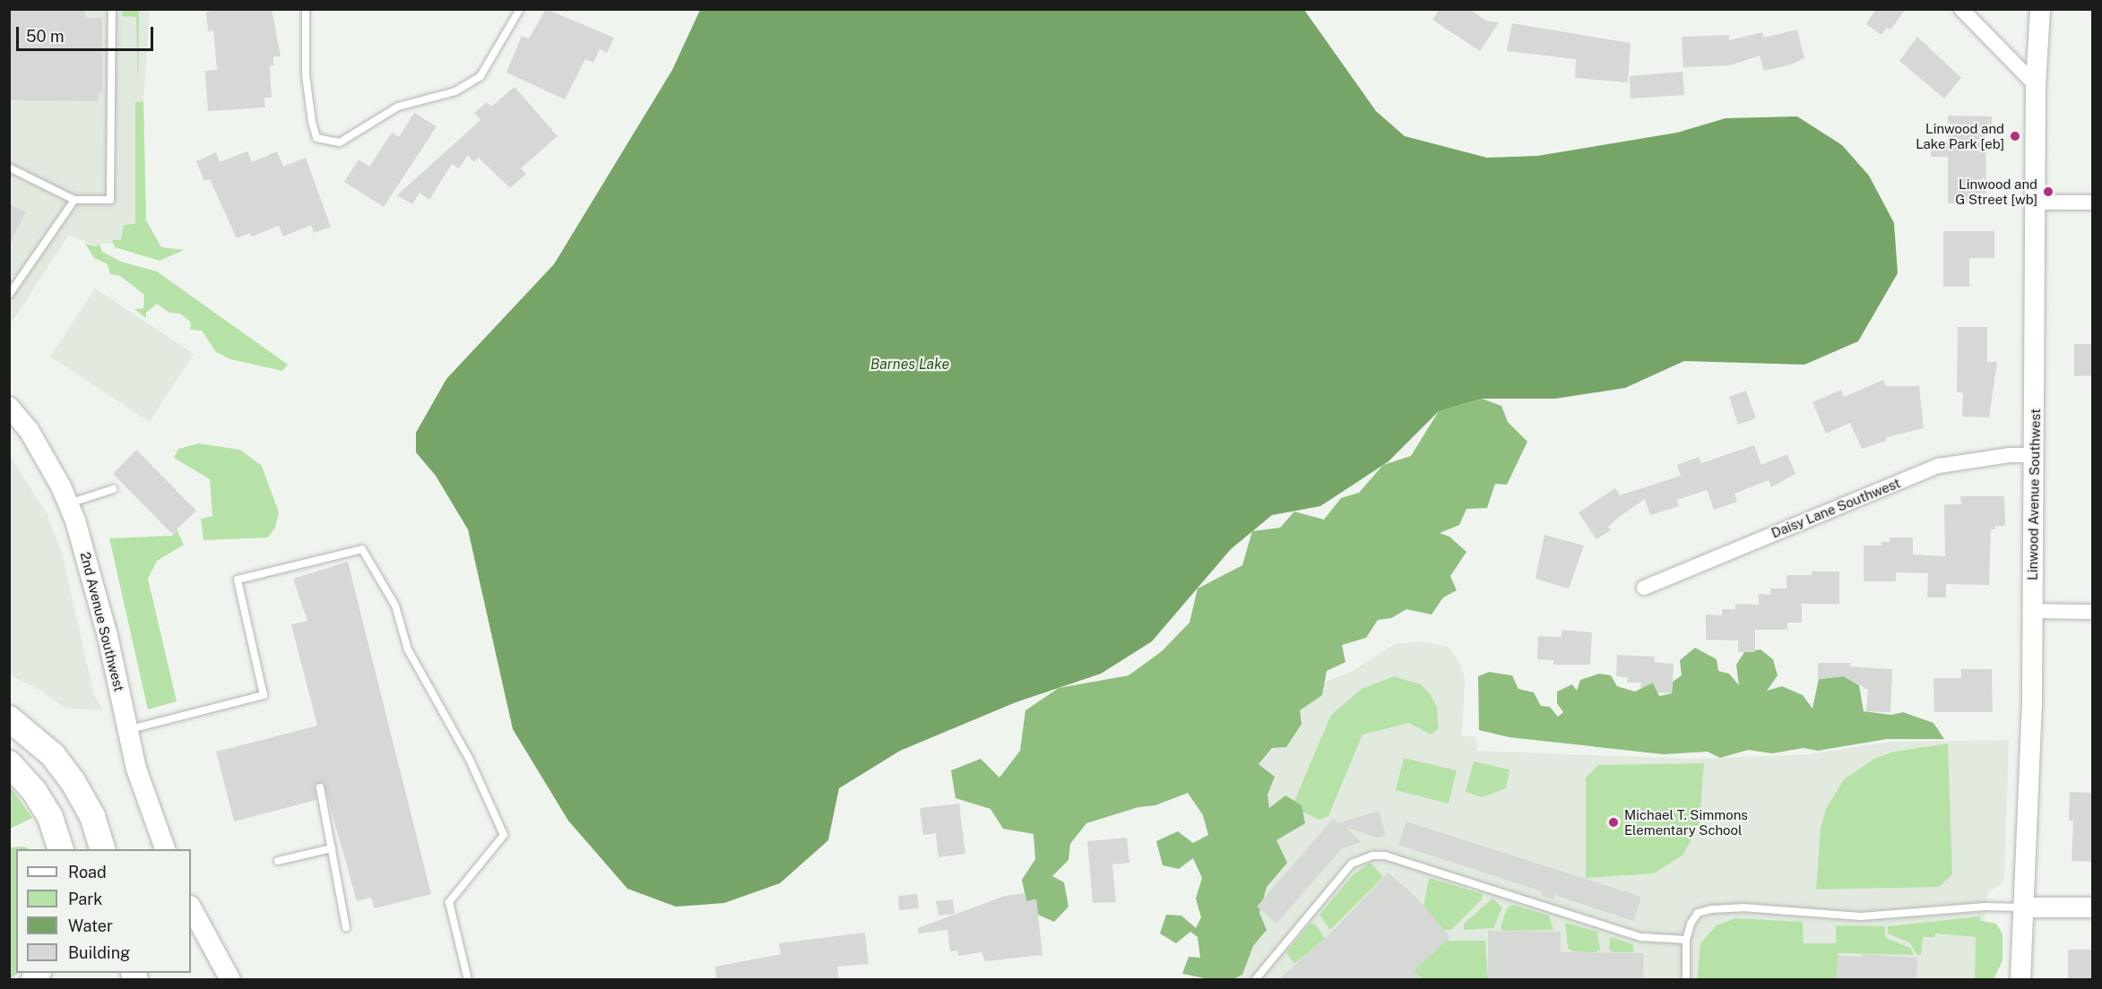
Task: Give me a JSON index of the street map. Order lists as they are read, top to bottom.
{
  "streets": {
    "street": ["Linwood Avenue Southwest", "Daisy Lane Southwest", "2nd Avenue Southwest"]
  },
  "crossings": [
    ["Linwood Avenue Southwest", "Daisy Lane Southwest"]
  ],
  "water": ["Barnes Lake"],
  "places": ["Linwood and Lake Park [eb]", "Linwood and G Street [wb]", "Michael T. Simmons Elementary School"],
  "legend": [
    "Road",
    "Park",
    "Water",
    "Building"
  ],
  "scale_bar": "50 m"
}
